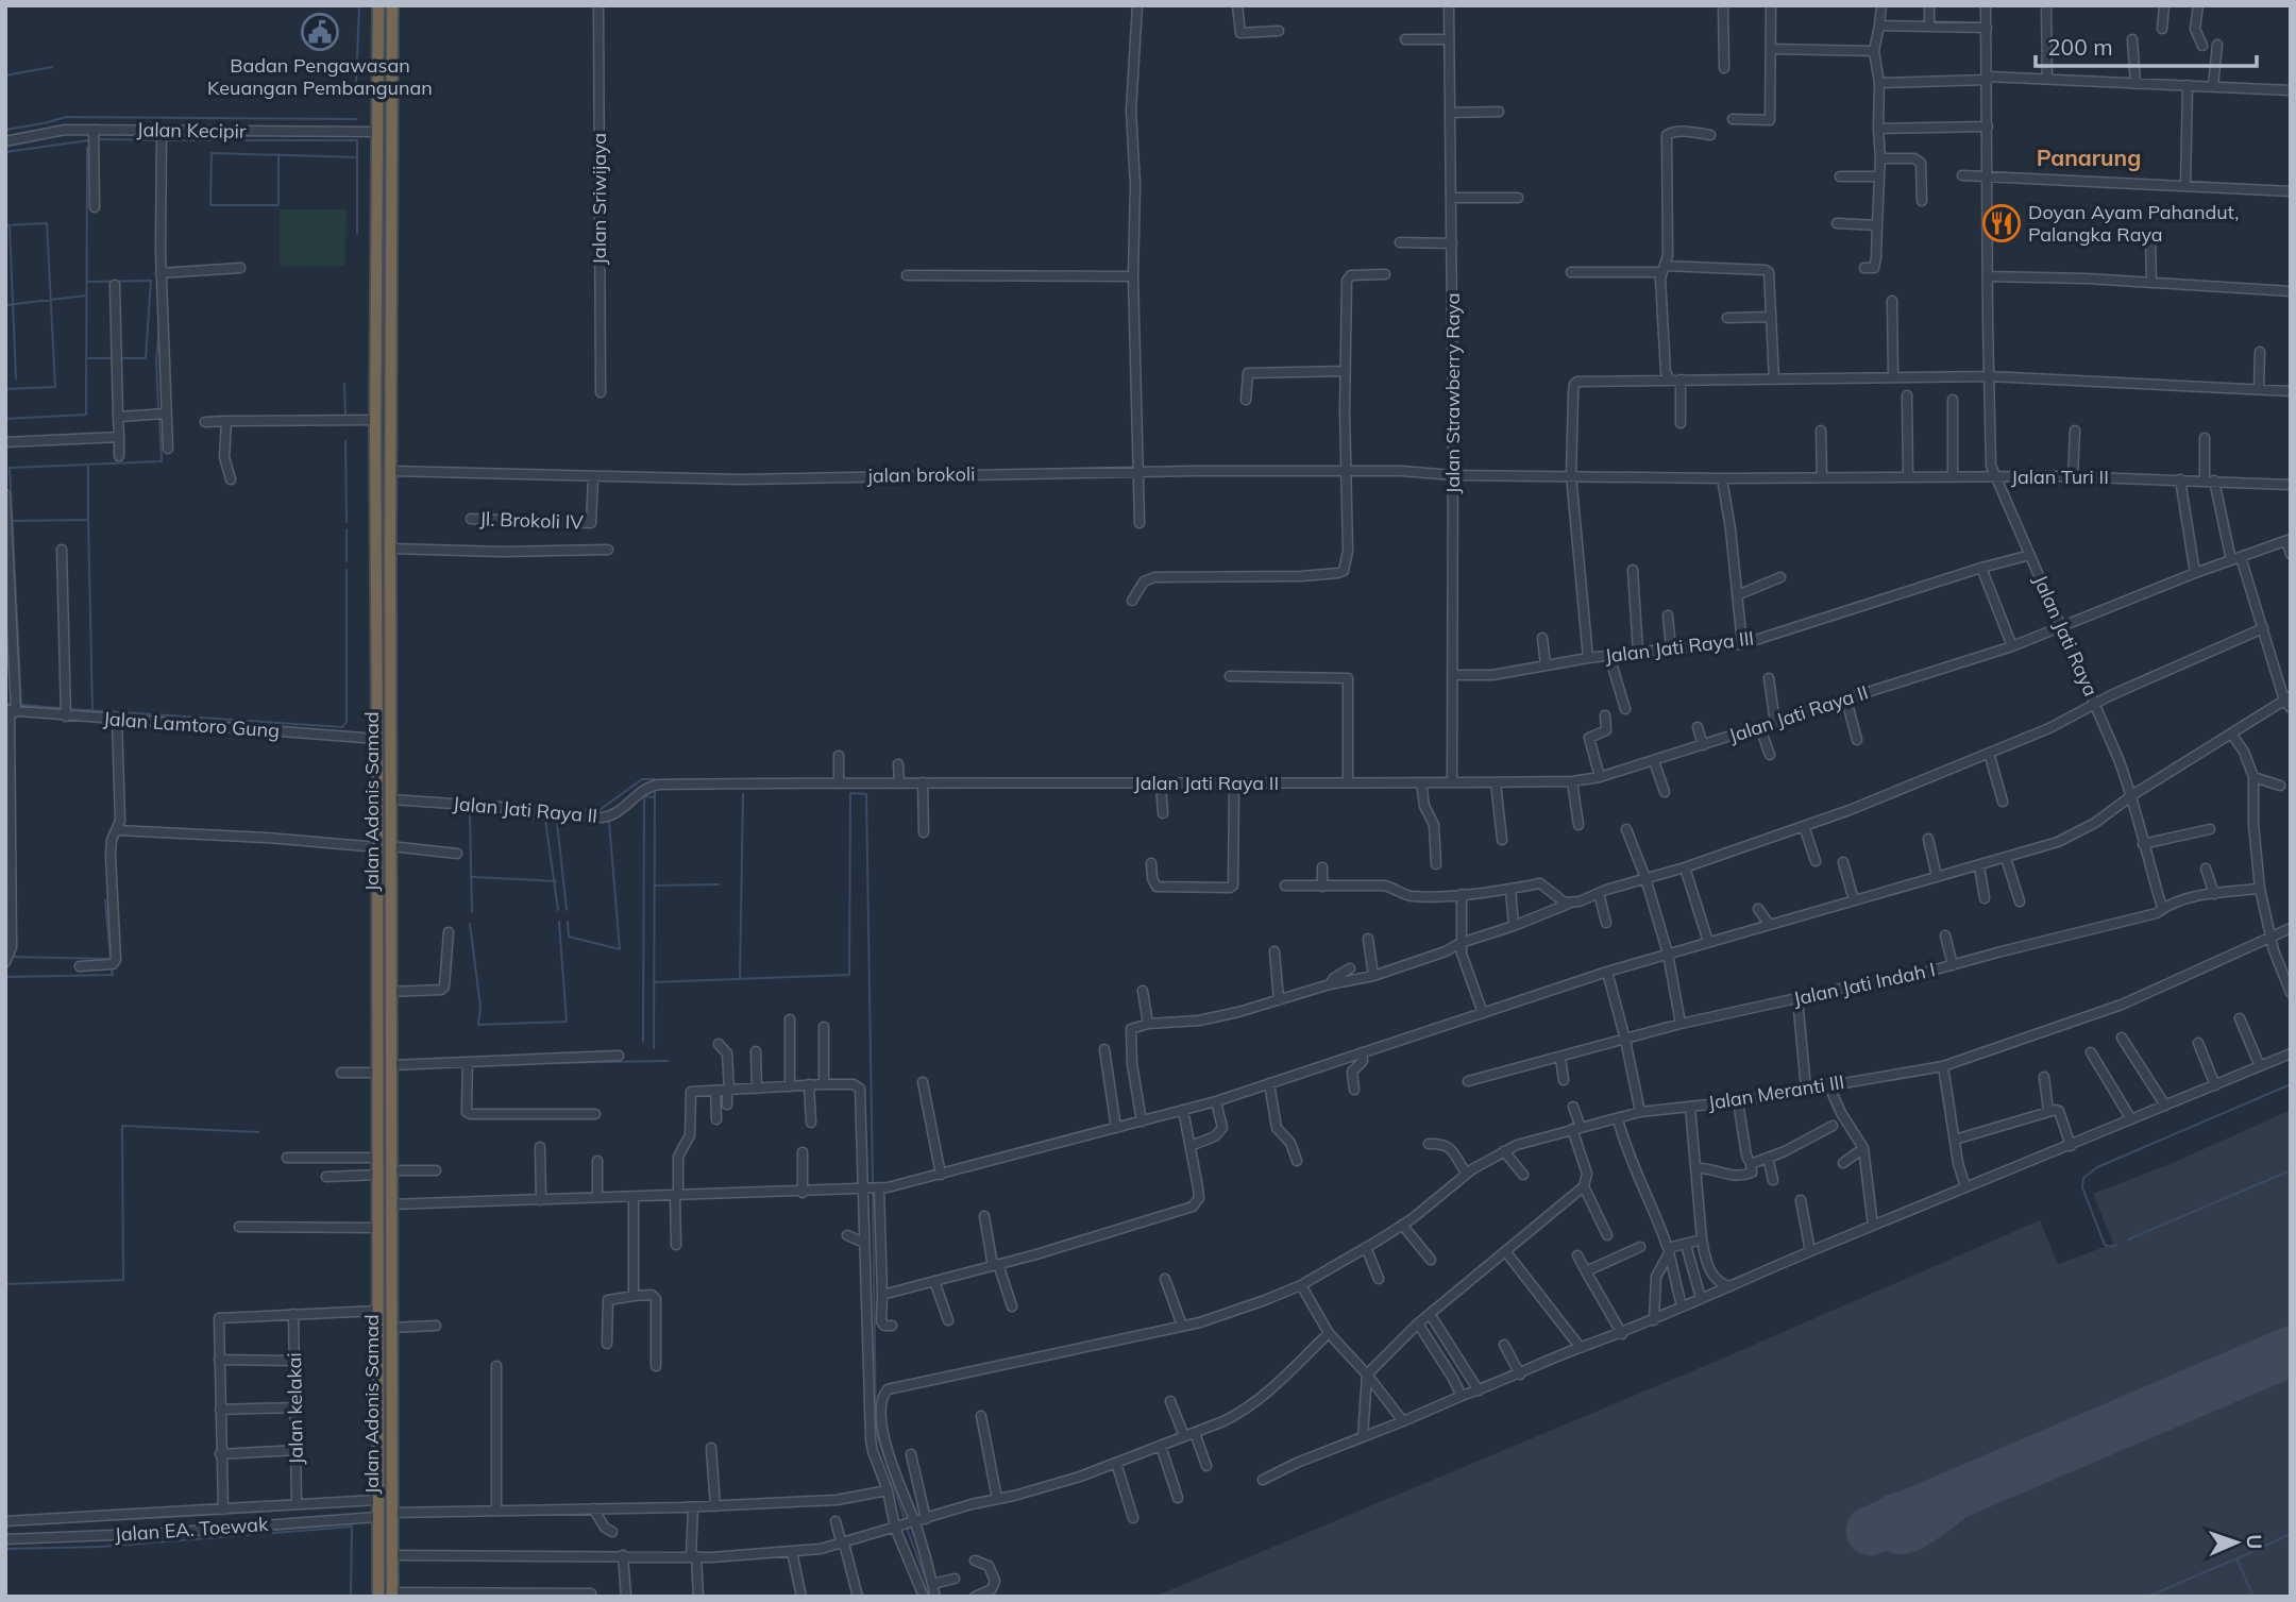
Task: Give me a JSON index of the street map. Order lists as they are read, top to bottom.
{
  "streets": {
    "highway": ["Jalan Adonis Samad"],
    "street": [
      "Jalan Kecipir",
      "Jalan Sriwijaya",
      "Jalan Strawberry Raya",
      "jalan brokoli",
      "Jalan Turi II",
      "Jl. Brokoli IV",
      "Jalan Jati Raya",
      "Jalan Jati Raya III",
      "Jalan Jati Raya II",
      "Jalan Lamtoro Gung",
      "Jalan Jati Indah I",
      "Jalan Meranti III",
      "Jalan kelakai",
      "Jalan EA. Toewak"
    ]
  },
  "crossings": [
    ["Jalan Strawberry Raya", "jalan brokoli"],
    ["Jalan Strawberry Raya", "Jalan Jati Raya III"],
    ["Jalan Strawberry Raya", "Jalan Jati Raya II"],
    ["jalan brokoli", "Jalan Turi II"],
    ["jalan brokoli", "Jl. Brokoli IV"],
    ["jalan brokoli", "Jalan Adonis Samad"],
    ["Jalan Turi II", "Jalan Jati Raya"],
    ["Jalan Jati Raya", "Jalan Jati Raya III"],
    ["Jalan Jati Raya", "Jalan Jati Raya II"],
    ["Jalan Jati Raya", "Jalan Jati Indah I"],
    ["Jalan Jati Raya II", "Jalan Adonis Samad"]
  ],
  "districts": ["Panarung"],
  "places": {
    "public building": ["Badan Pengawasan Keuangan Pembangunan"],
    "restaurant": ["Doyan Ayam Pahandut, Palangka Raya"]
  },
  "scale_bar": "200 m",
  "north": "right"
}
